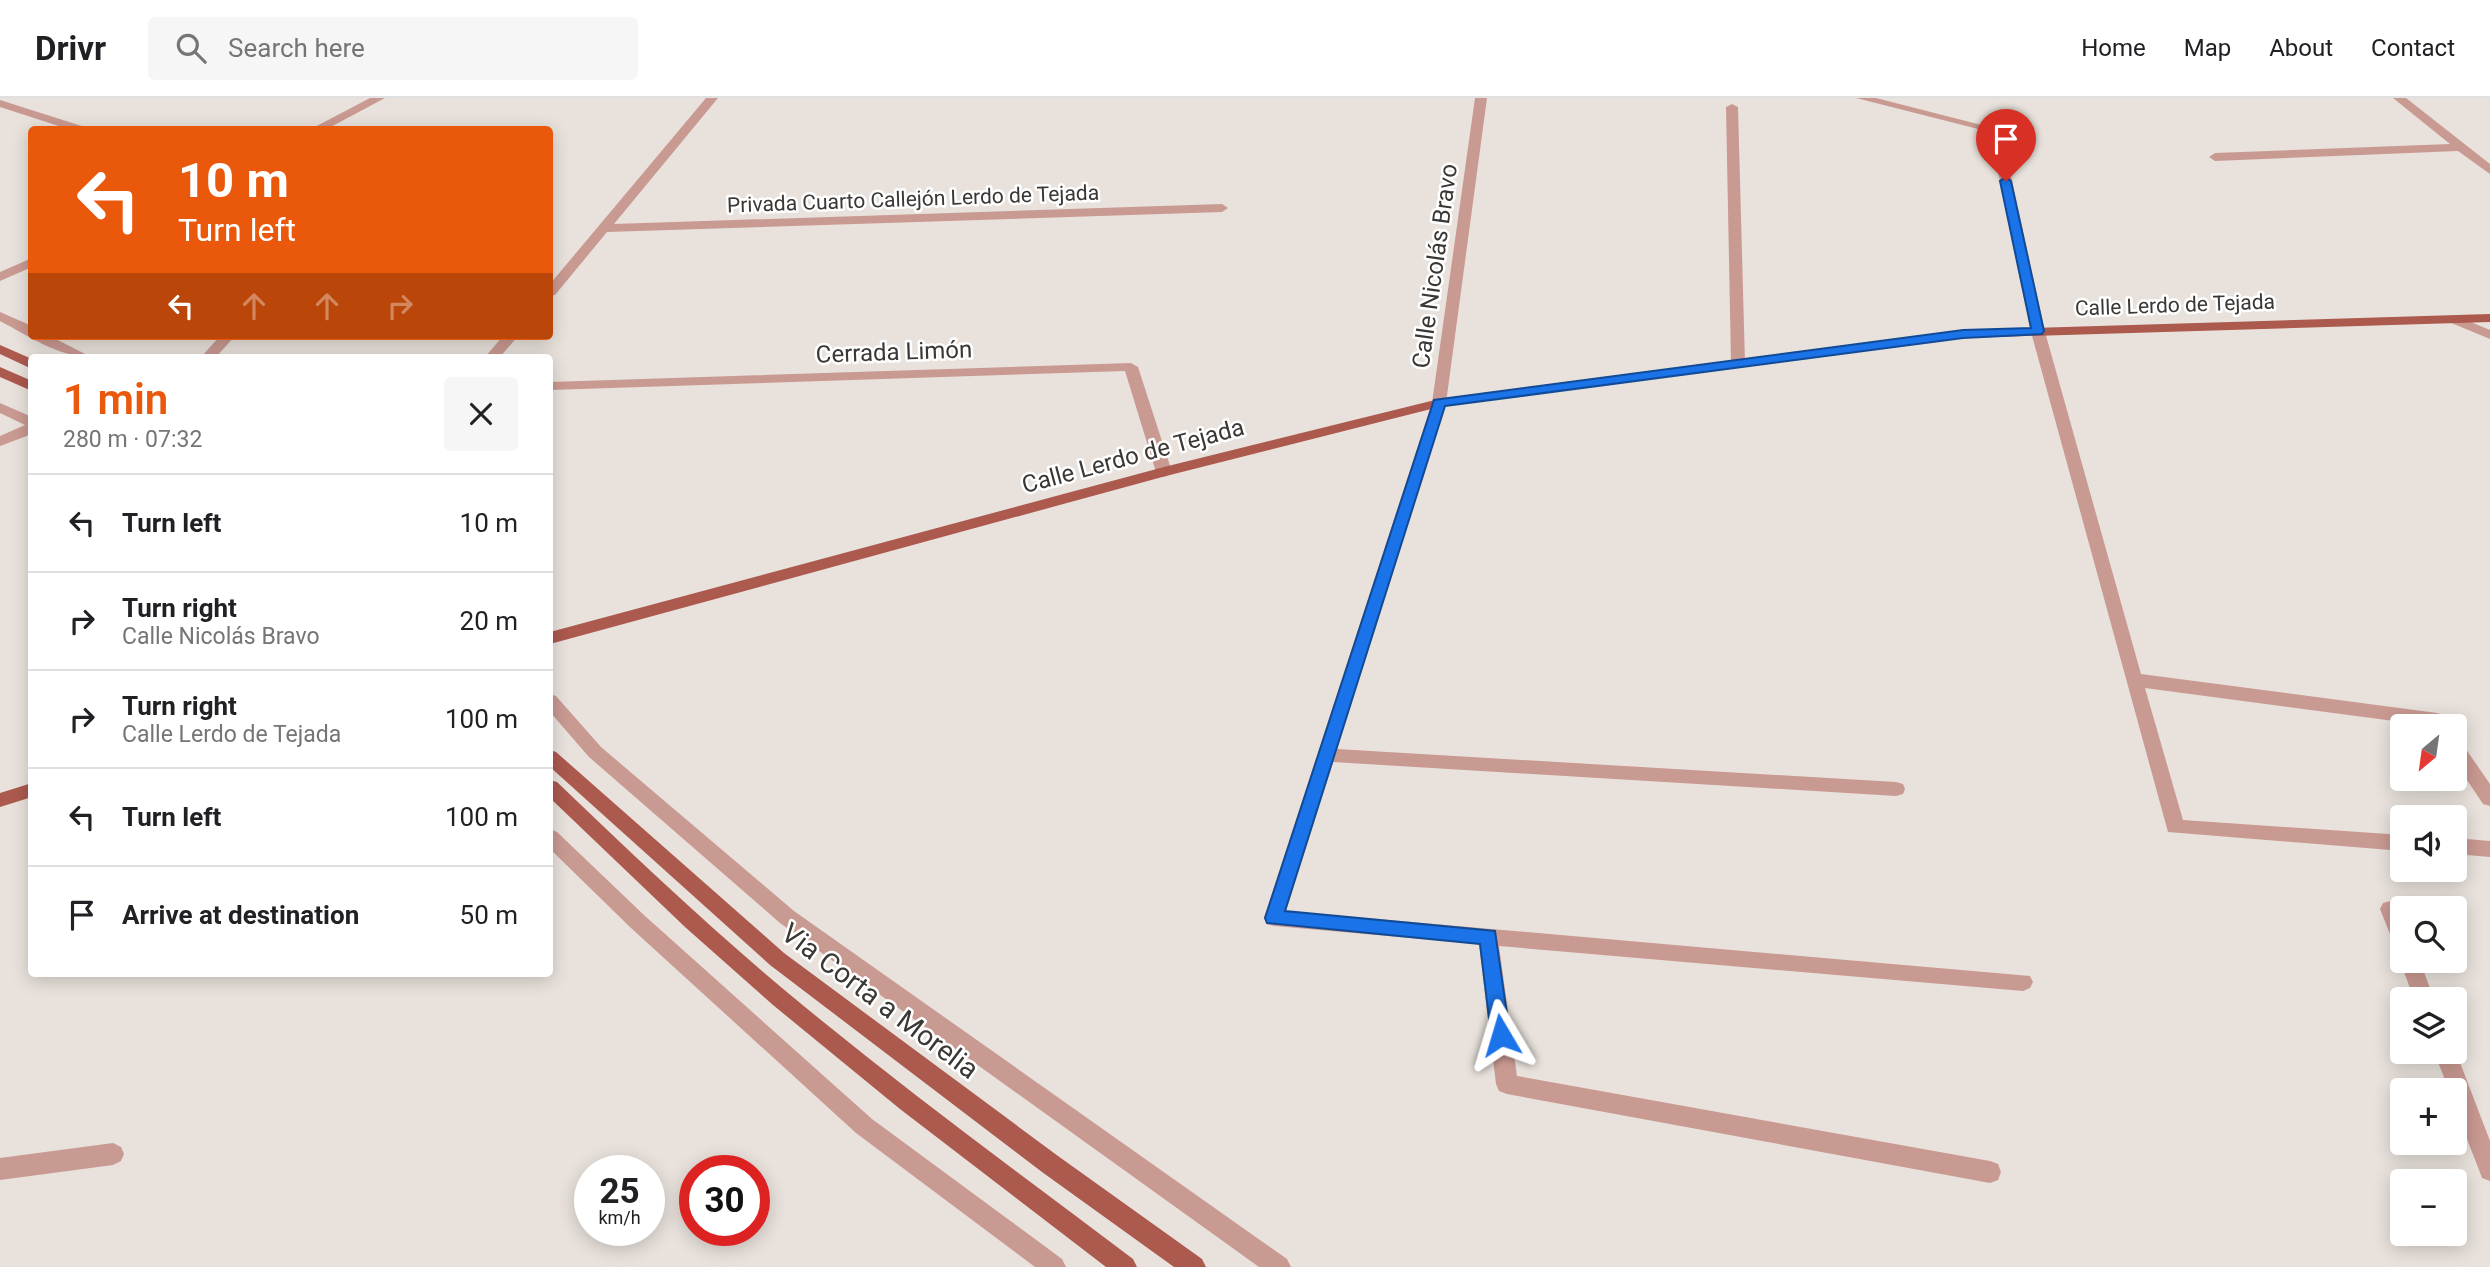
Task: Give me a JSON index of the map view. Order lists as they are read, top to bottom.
{
  "streets": {
    "main road": ["Calle Lerdo de Tejada", "Via Corta a Morelia"],
    "street": ["Privada Cuarto Callejón Lerdo de Tejada", "Calle Nicolás Bravo", "Cerrada Limón"]
  },
  "crossings": [
    ["Calle Nicolás Bravo", "Calle Lerdo de Tejada"],
    ["Calle Lerdo de Tejada", "Cerrada Limón"]
  ],
  "north": "bottom left",
  "page": {
    "header": "Drivr",
    "search": "Search here",
    "nav": [
      "Home",
      "Map",
      "About",
      "Contact"
    ],
    "turn": ["10 m", "Turn left"],
    "heading": ["1 min", "280 m · 07:32"],
    "list": [
      {
        "name": "Turn left",
        "value": "10 m"
      },
      {
        "name": "Turn right",
        "note": "Calle Nicolás Bravo",
        "value": "20 m"
      },
      {
        "name": "Turn right",
        "note": "Calle Lerdo de Tejada",
        "value": "100 m"
      },
      {
        "name": "Turn left",
        "value": "100 m"
      },
      {
        "name": "Arrive at destination",
        "value": "50 m"
      }
    ],
    "map_buttons": ["+", "−"],
    "speed": "25 km/h",
    "limit": "30"
  }
}
